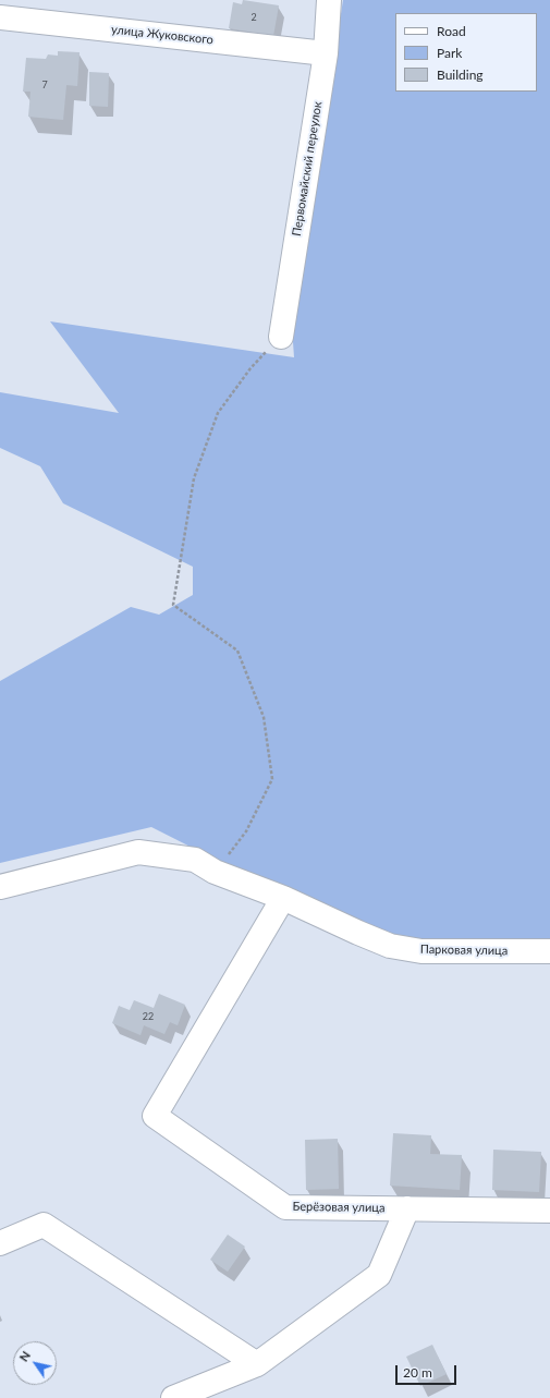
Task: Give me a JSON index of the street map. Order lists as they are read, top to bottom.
{
  "streets": {
    "street": [
      "улица Жуковского",
      "Первомайский переулок",
      "Парковая улица",
      "Берёзовая улица"
    ]
  },
  "crossings": [
    ["улица Жуковского", "Первомайский переулок"],
    ["Парковая улица", "Берёзовая улица"]
  ],
  "house_numbers": ["2", "7", "22"],
  "legend": ["Road", "Park", "Building"],
  "scale_bar": "20 m",
  "north": "top left"
}
